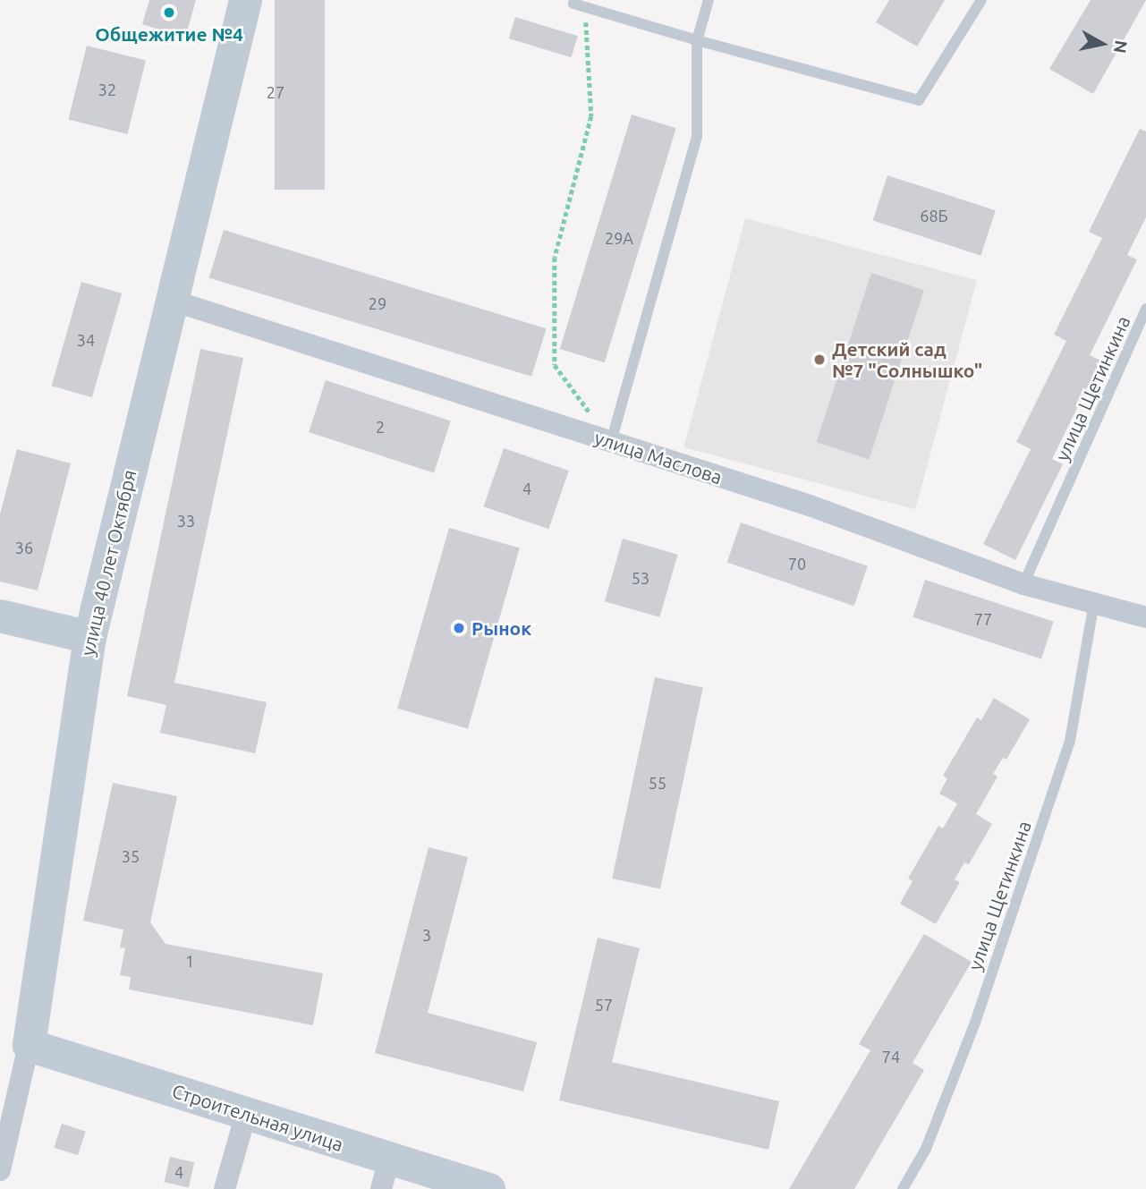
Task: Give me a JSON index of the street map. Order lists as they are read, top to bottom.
{
  "streets": {
    "street": ["улица Маслова", "улица 40 лет Октября", "Строительная улица"],
    "lane": ["улица Щетинкина"]
  },
  "crossings": [
    ["улица Щетинкина", "улица Маслова"],
    ["улица Маслова", "улица 40 лет Октября"],
    ["улица 40 лет Октября", "Строительная улица"]
  ],
  "places": ["Общежитие №4", "Детский сад №7 \"Солнышко\"", "Рынок"],
  "house_numbers": [
    "32",
    "27",
    "68Б",
    "29А",
    "29",
    "34",
    "2",
    "4",
    "33",
    "36",
    "70",
    "53",
    "77",
    "55",
    "35",
    "3",
    "1",
    "57",
    "74",
    "4"
  ],
  "north": "right"
}
